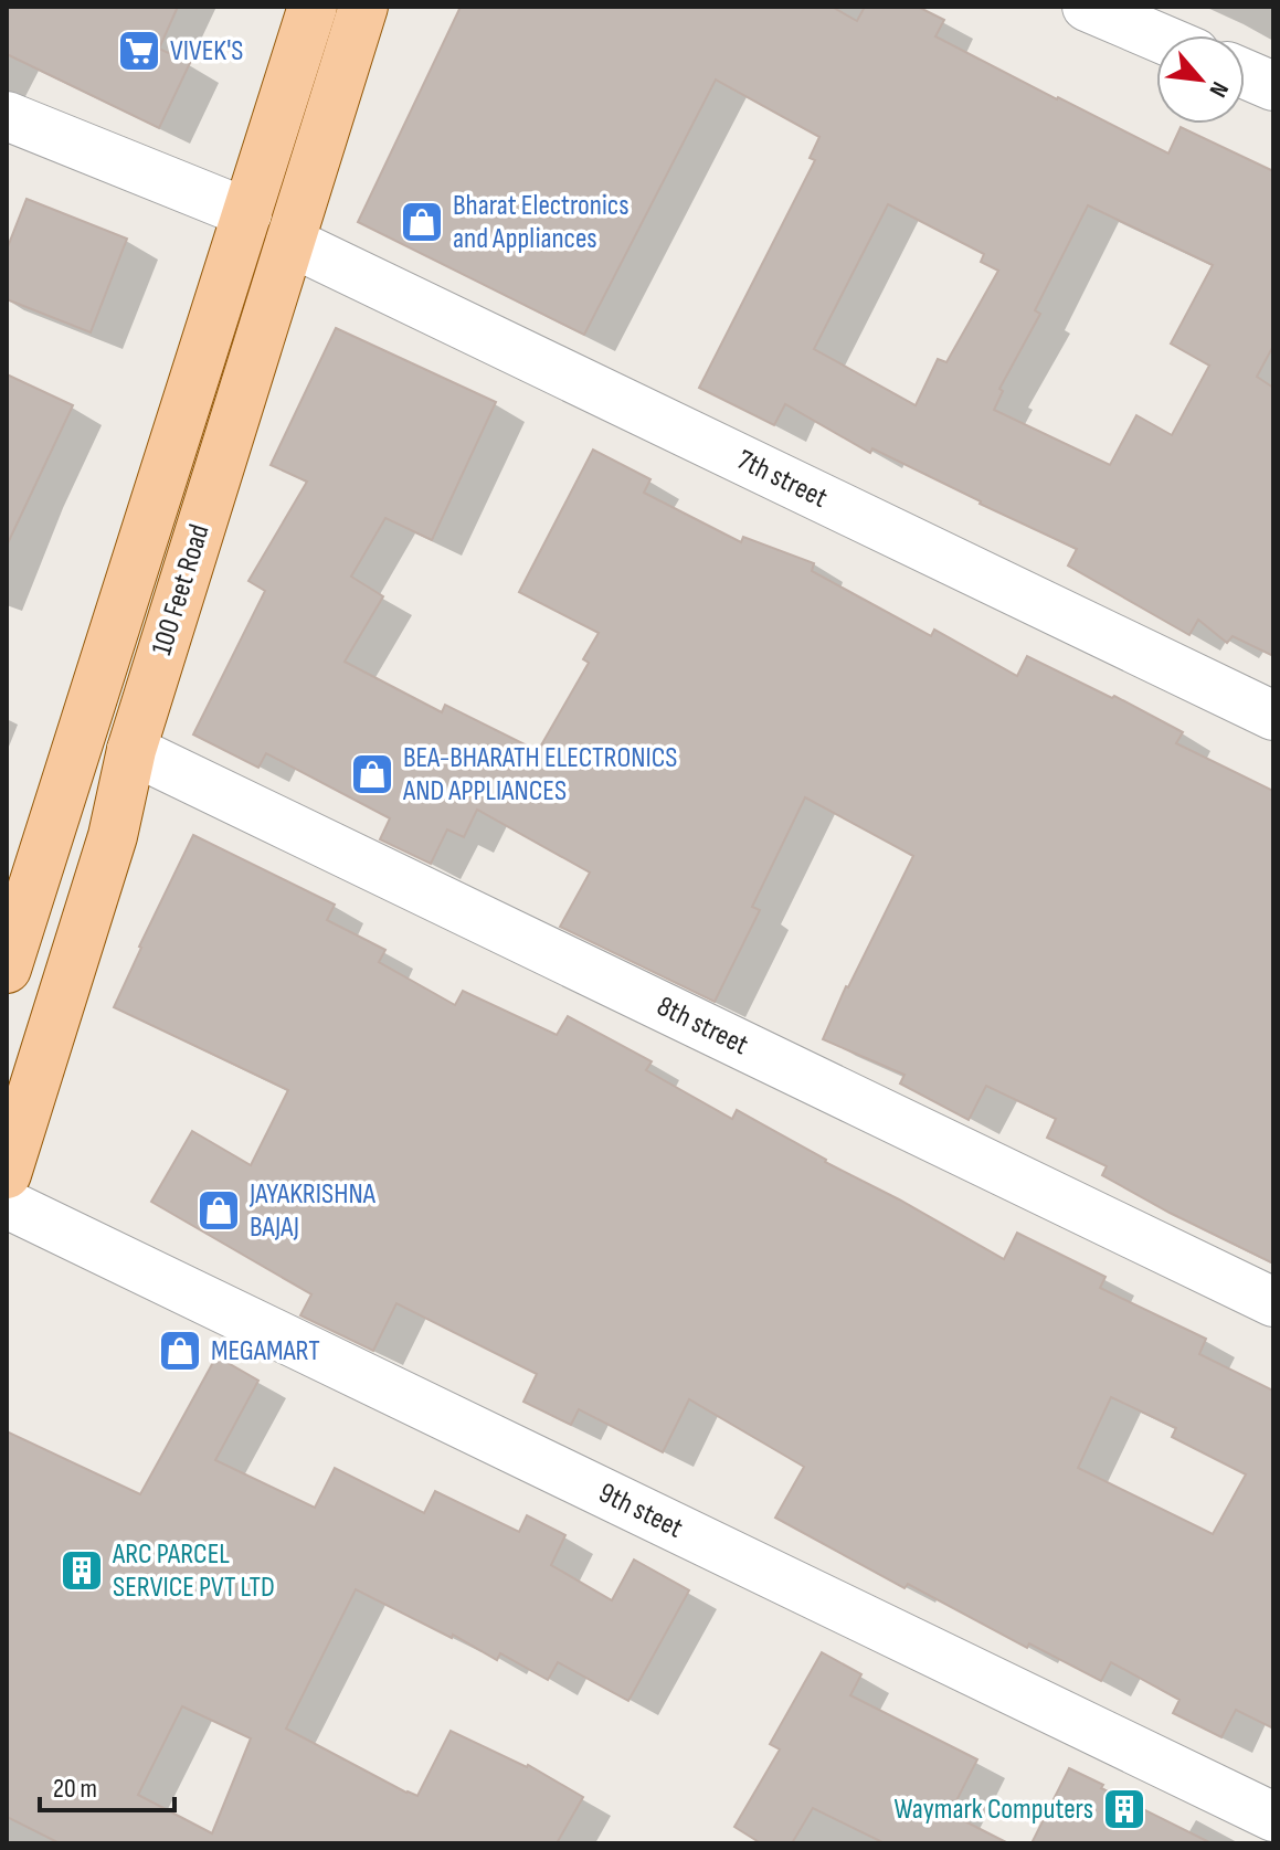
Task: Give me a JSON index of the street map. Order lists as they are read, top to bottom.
{
  "streets": {
    "main road": ["100 Feet Road"],
    "street": ["7th street", "8th street", "9th steet"]
  },
  "crossings": [
    ["7th street", "100 Feet Road"],
    ["100 Feet Road", "8th street"]
  ],
  "places": {
    "supermarket": ["VIVEK'S"],
    "shop": [
      "Bharat Electronics and Appliances",
      "BEA-BHARATH ELECTRONICS AND APPLIANCES",
      "JAYAKRISHNA BAJAJ",
      "MEGAMART"
    ],
    "building": ["ARC PARCEL SERVICE PVT LTD", "Waymark Computers"]
  },
  "scale_bar": "20 m",
  "north": "bottom right"
}
